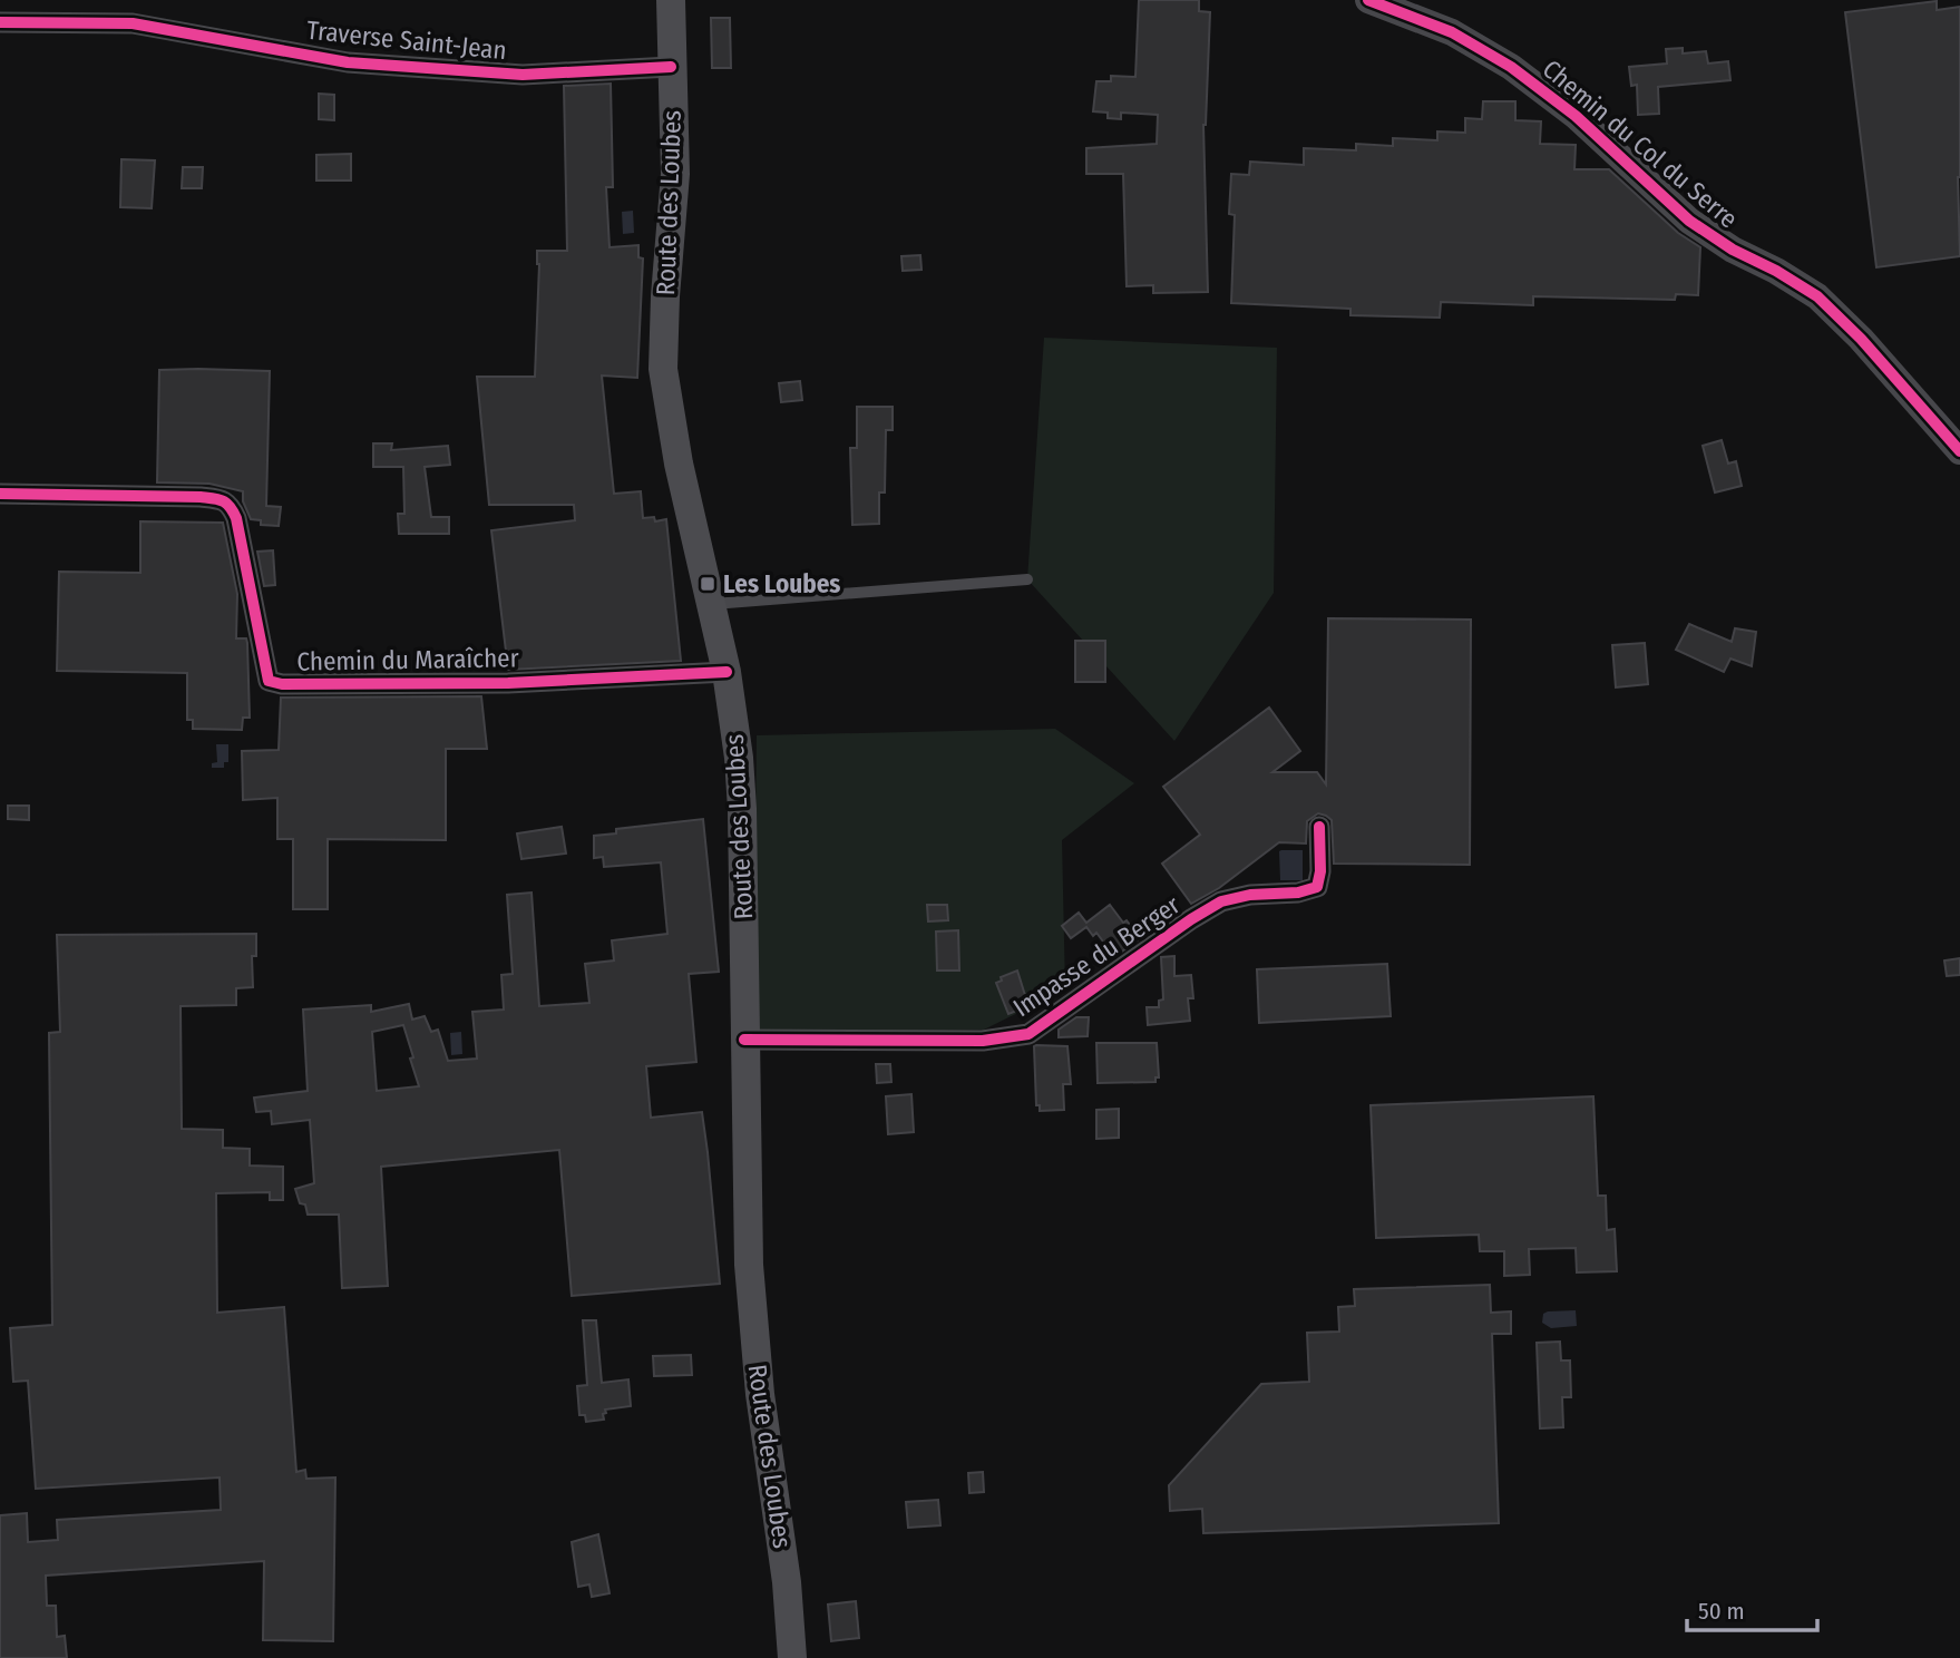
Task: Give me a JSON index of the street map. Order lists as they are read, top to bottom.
{
  "streets": {
    "main road": ["Route des Loubes"],
    "street": [
      "Traverse Saint-Jean",
      "Chemin du Col du Serre",
      "Chemin du Maraîcher",
      "Impasse du Berger"
    ]
  },
  "crossings": [
    ["Traverse Saint-Jean", "Route des Loubes"],
    ["Route des Loubes", "Chemin du Maraîcher"],
    ["Route des Loubes", "Impasse du Berger"]
  ],
  "places": {
    "transit": ["Les Loubes"]
  },
  "scale_bar": "50 m"
}
